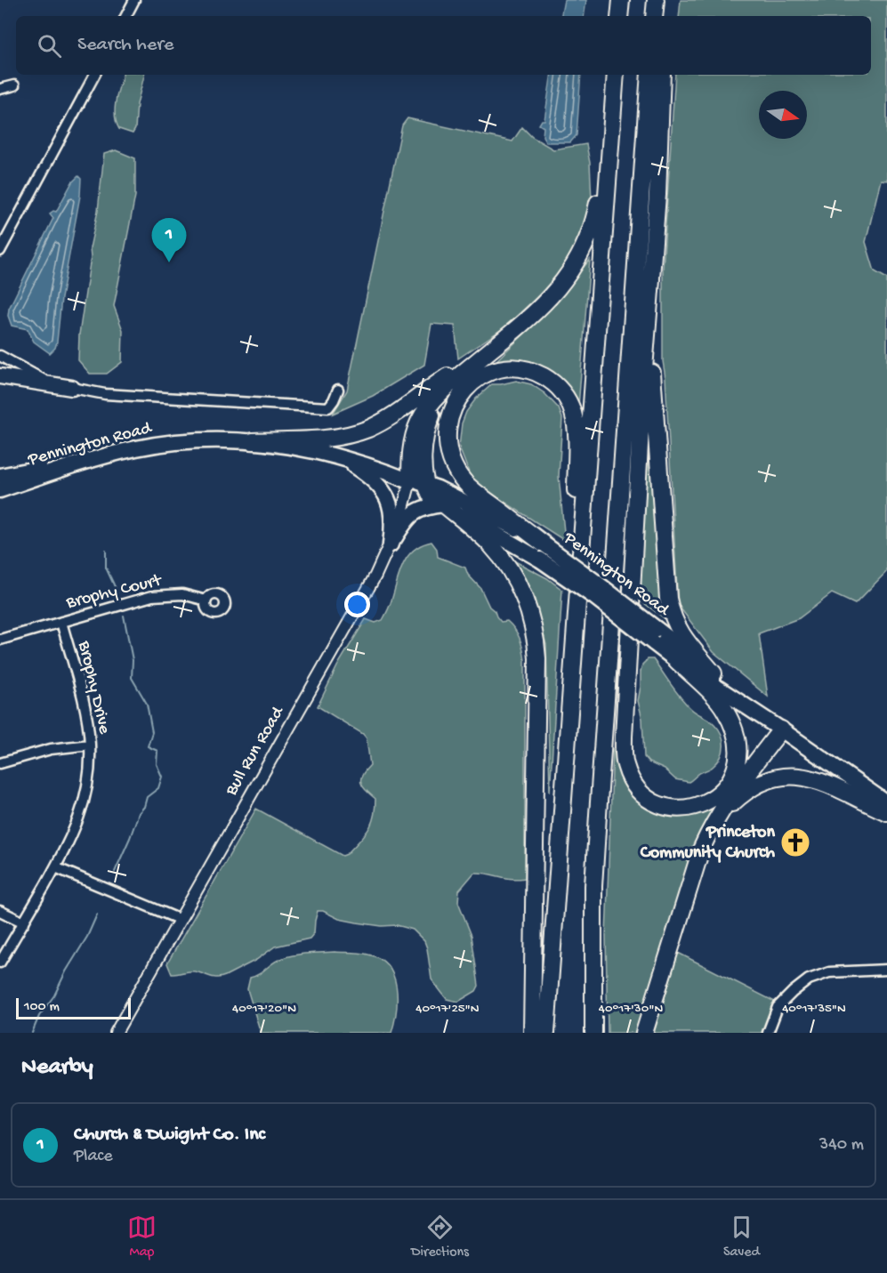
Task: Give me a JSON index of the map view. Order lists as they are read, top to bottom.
{
  "streets": {
    "main road": ["Pennington Road"],
    "street": ["Brophy Court", "Brophy Drive", "Bull Run Road"]
  },
  "crossings": [
    ["Pennington Road", "Bull Run Road"],
    ["Brophy Court", "Brophy Drive"]
  ],
  "places": {
    "church": ["Princeton Community Church"]
  },
  "scale_bar": "100 m",
  "north": "right",
  "page": {
    "search": "Search here",
    "pins": "1",
    "scale": "100 m",
    "heading": "Nearby",
    "list": [
      {
        "mark": "1",
        "name": "Church & Dwight Co. Inc",
        "note": "Place",
        "value": "340 m"
      }
    ],
    "nav": ["Map", "Directions", "Saved"]
  },
  "coordinates": [
    "40°17'20\"N",
    "40°17'25\"N",
    "40°17'30\"N",
    "40°17'35\"N"
  ]
}
